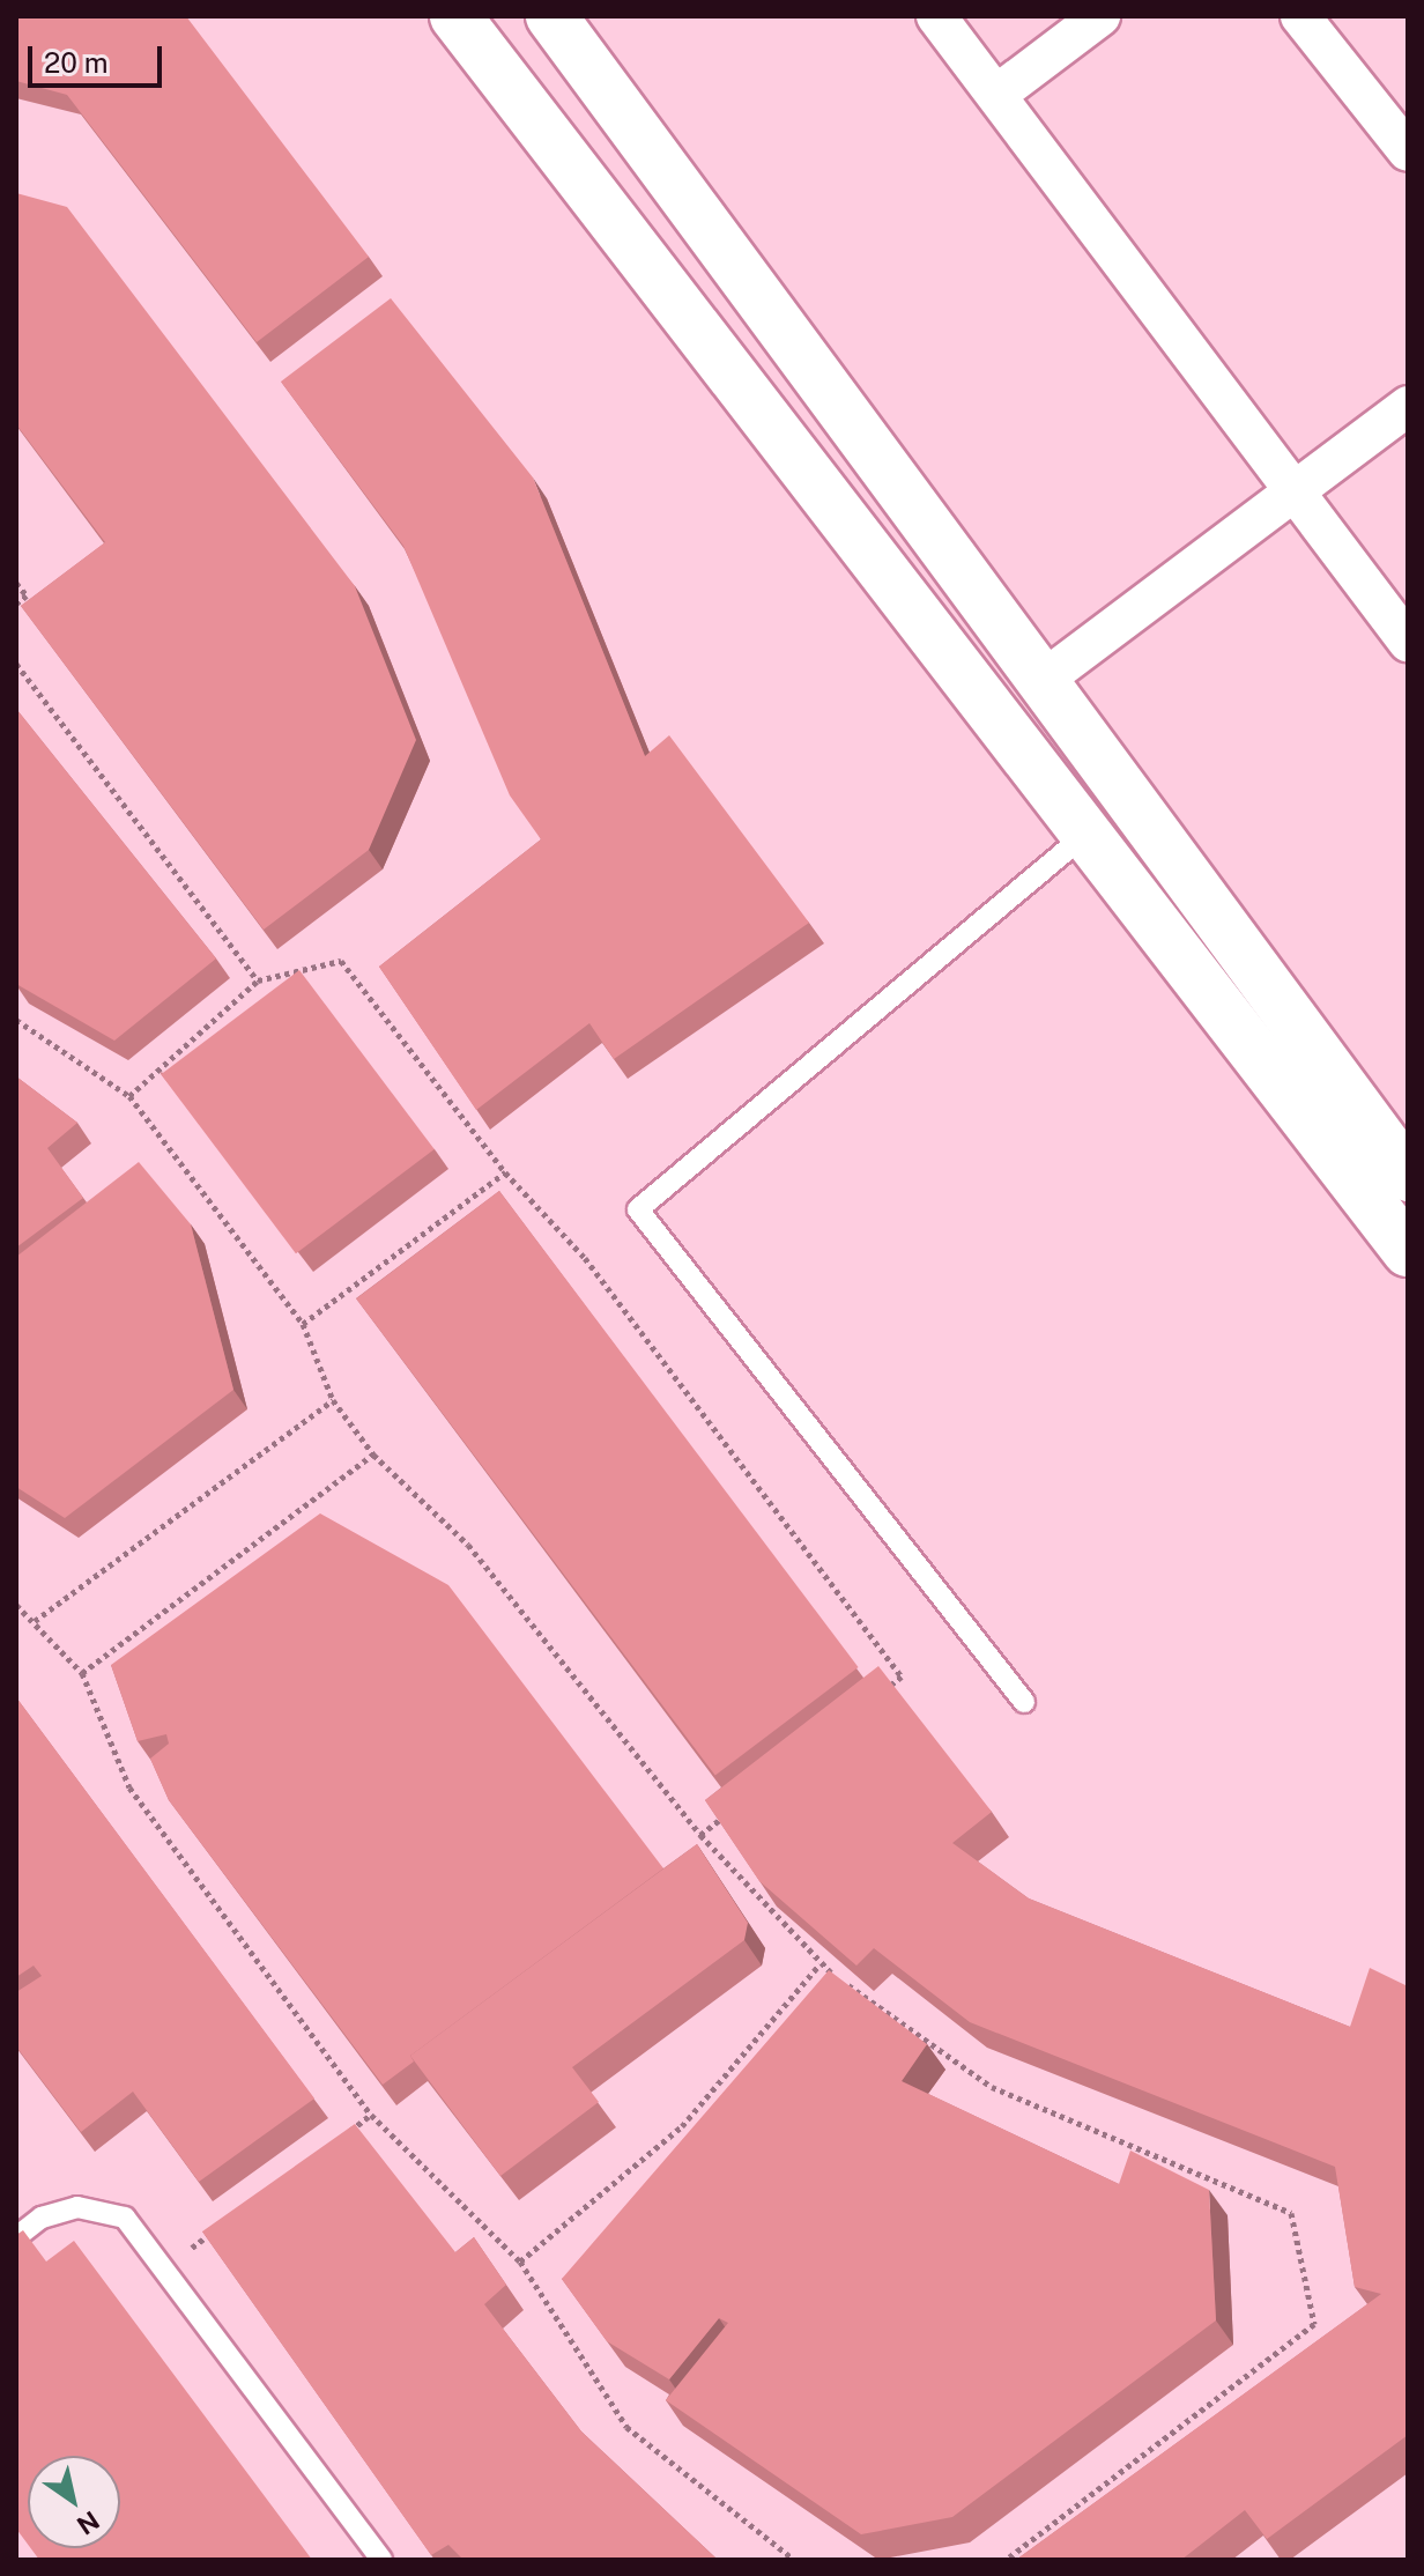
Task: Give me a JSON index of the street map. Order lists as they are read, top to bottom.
{
  "scale_bar": "20 m",
  "north": "bottom right"
}
